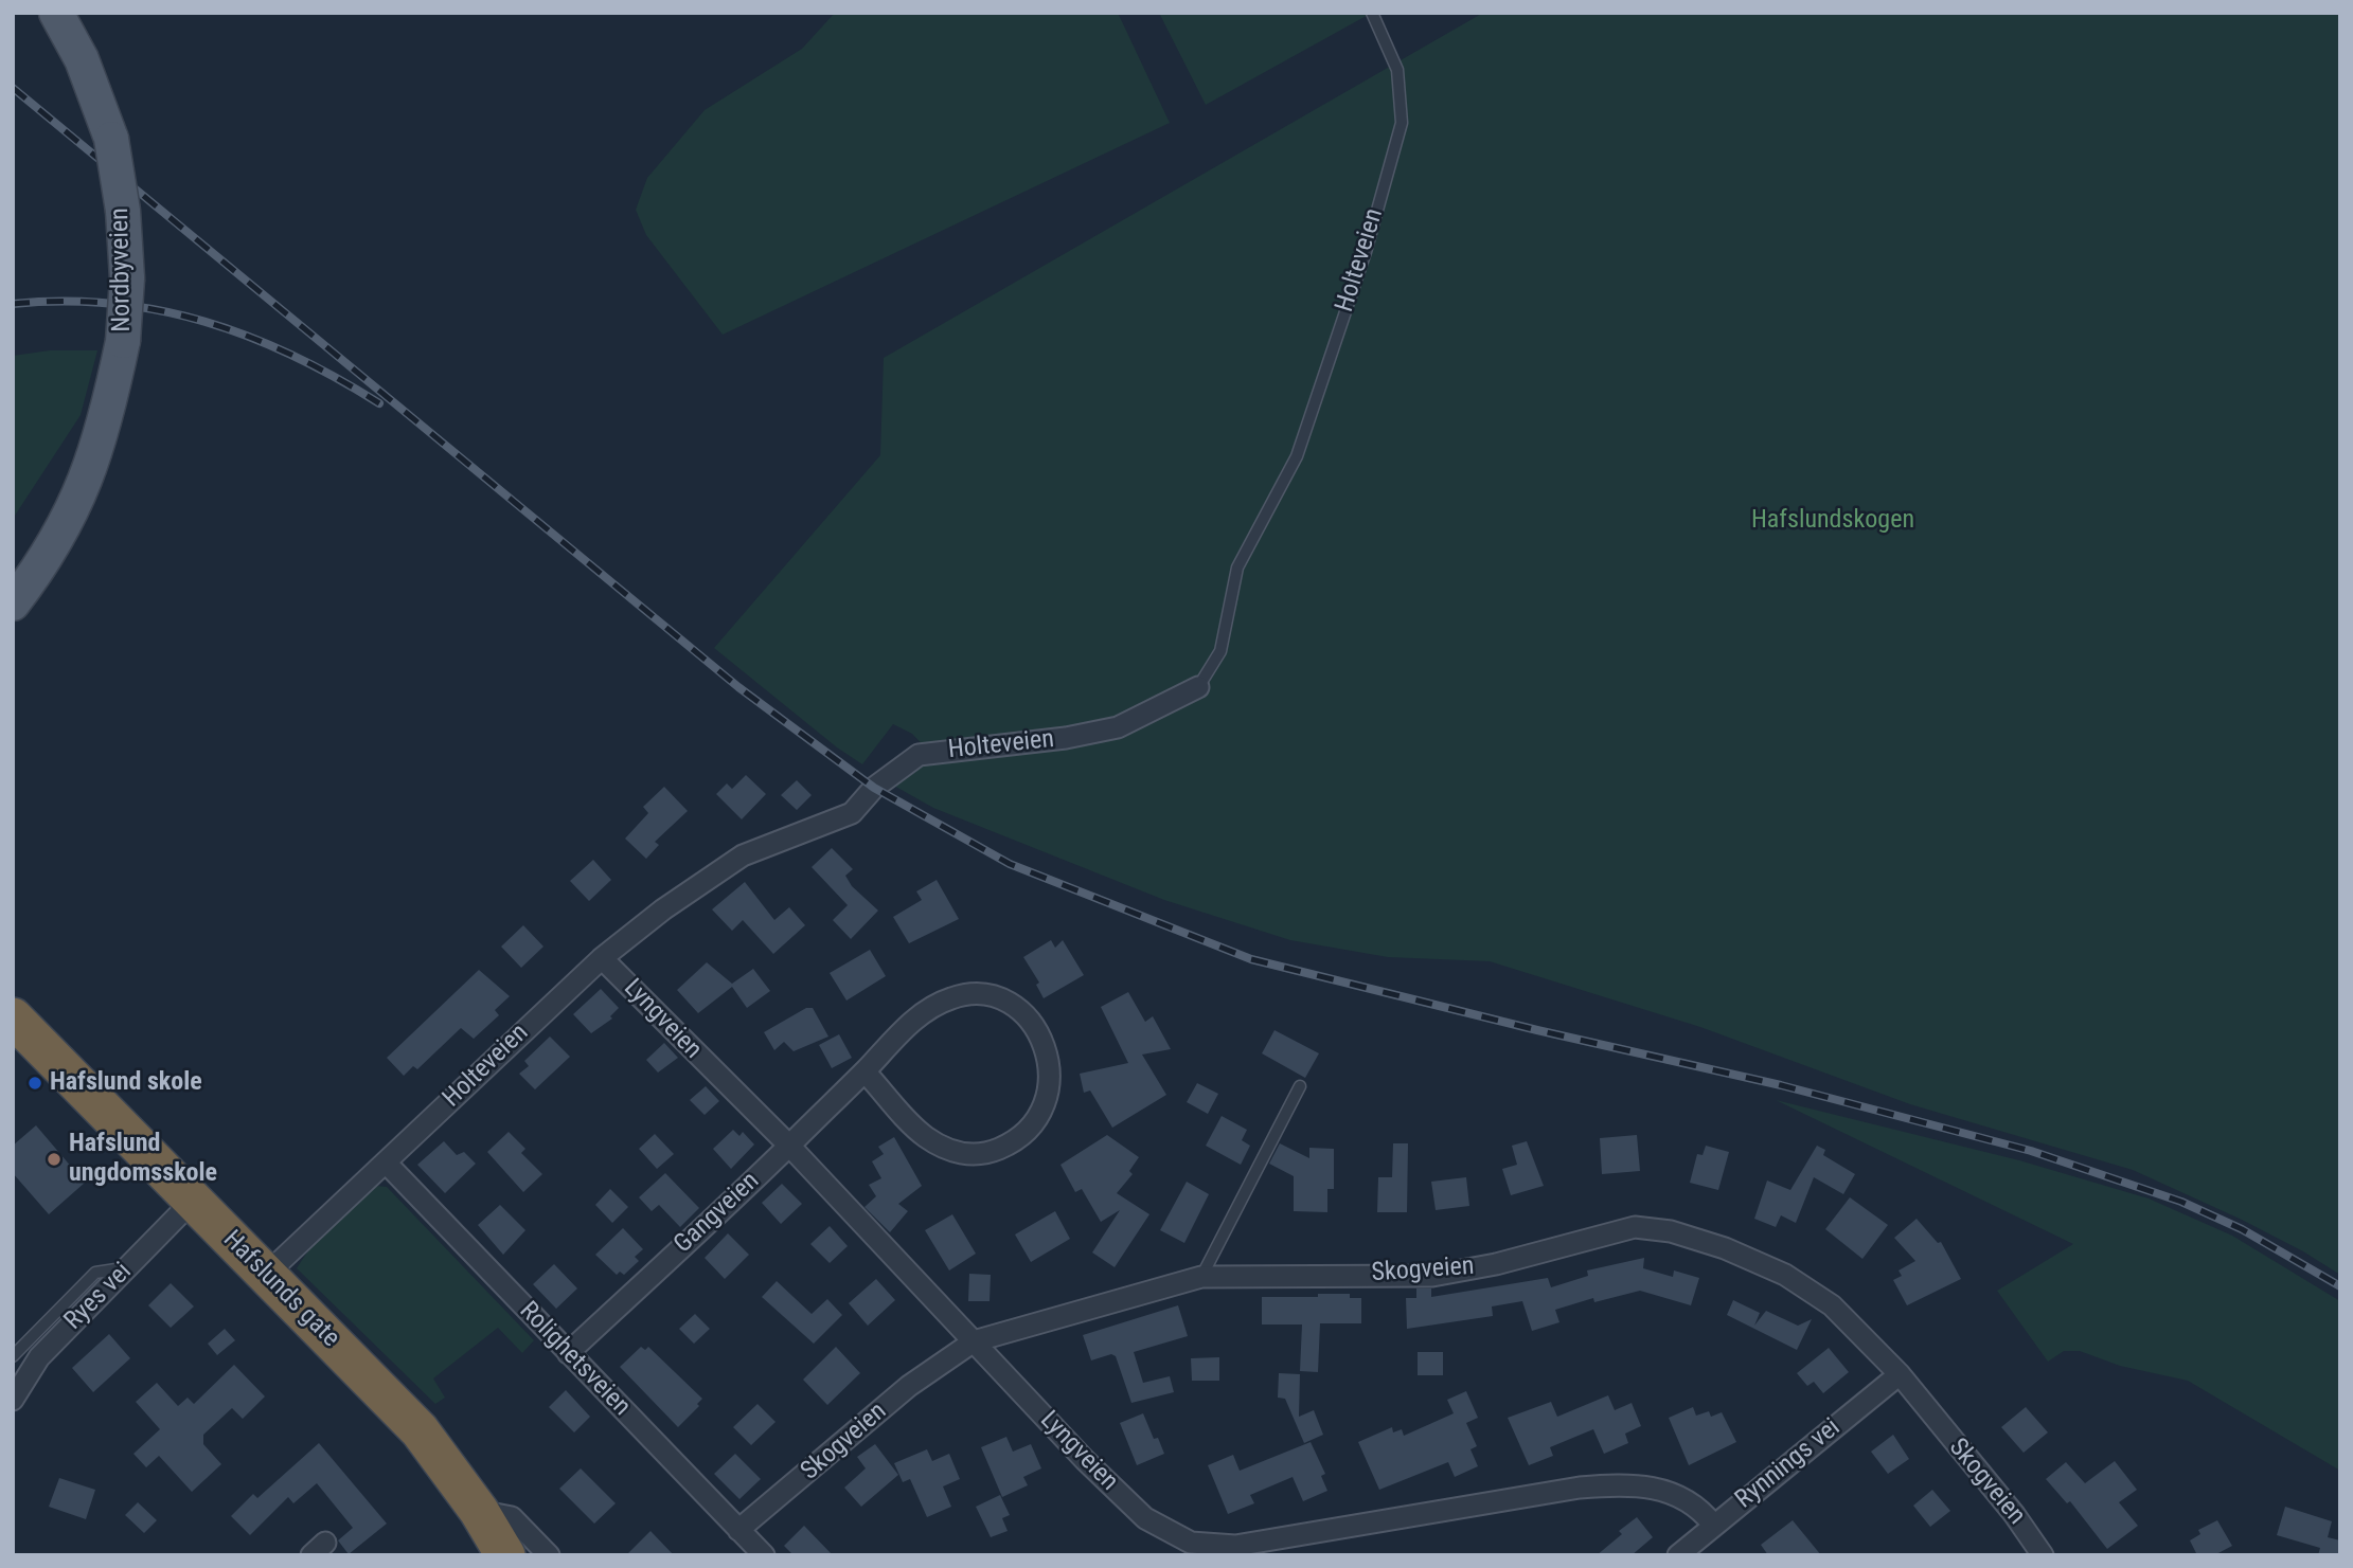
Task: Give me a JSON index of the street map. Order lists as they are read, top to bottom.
{
  "streets": {
    "highway": ["Hafslunds gate"],
    "main road": ["Nordbyveien"],
    "street": [
      "Holteveien",
      "Lyngveien",
      "Gangveien",
      "Skogveien",
      "Ryes vei",
      "Rolighetsveien",
      "Rynnings vei"
    ]
  },
  "crossings": [
    ["Holteveien", "Lyngveien"],
    ["Holteveien", "Hafslunds gate"],
    ["Holteveien", "Rolighetsveien"],
    ["Lyngveien", "Gangveien"],
    ["Lyngveien", "Skogveien"],
    ["Lyngveien", "Rynnings vei"],
    ["Gangveien", "Rolighetsveien"],
    ["Skogveien", "Rolighetsveien"],
    ["Skogveien", "Rynnings vei"],
    ["Hafslunds gate", "Ryes vei"]
  ],
  "parks": ["Hafslundskogen"],
  "places": ["Hafslund skole", "Hafslund ungdomsskole"]
}
